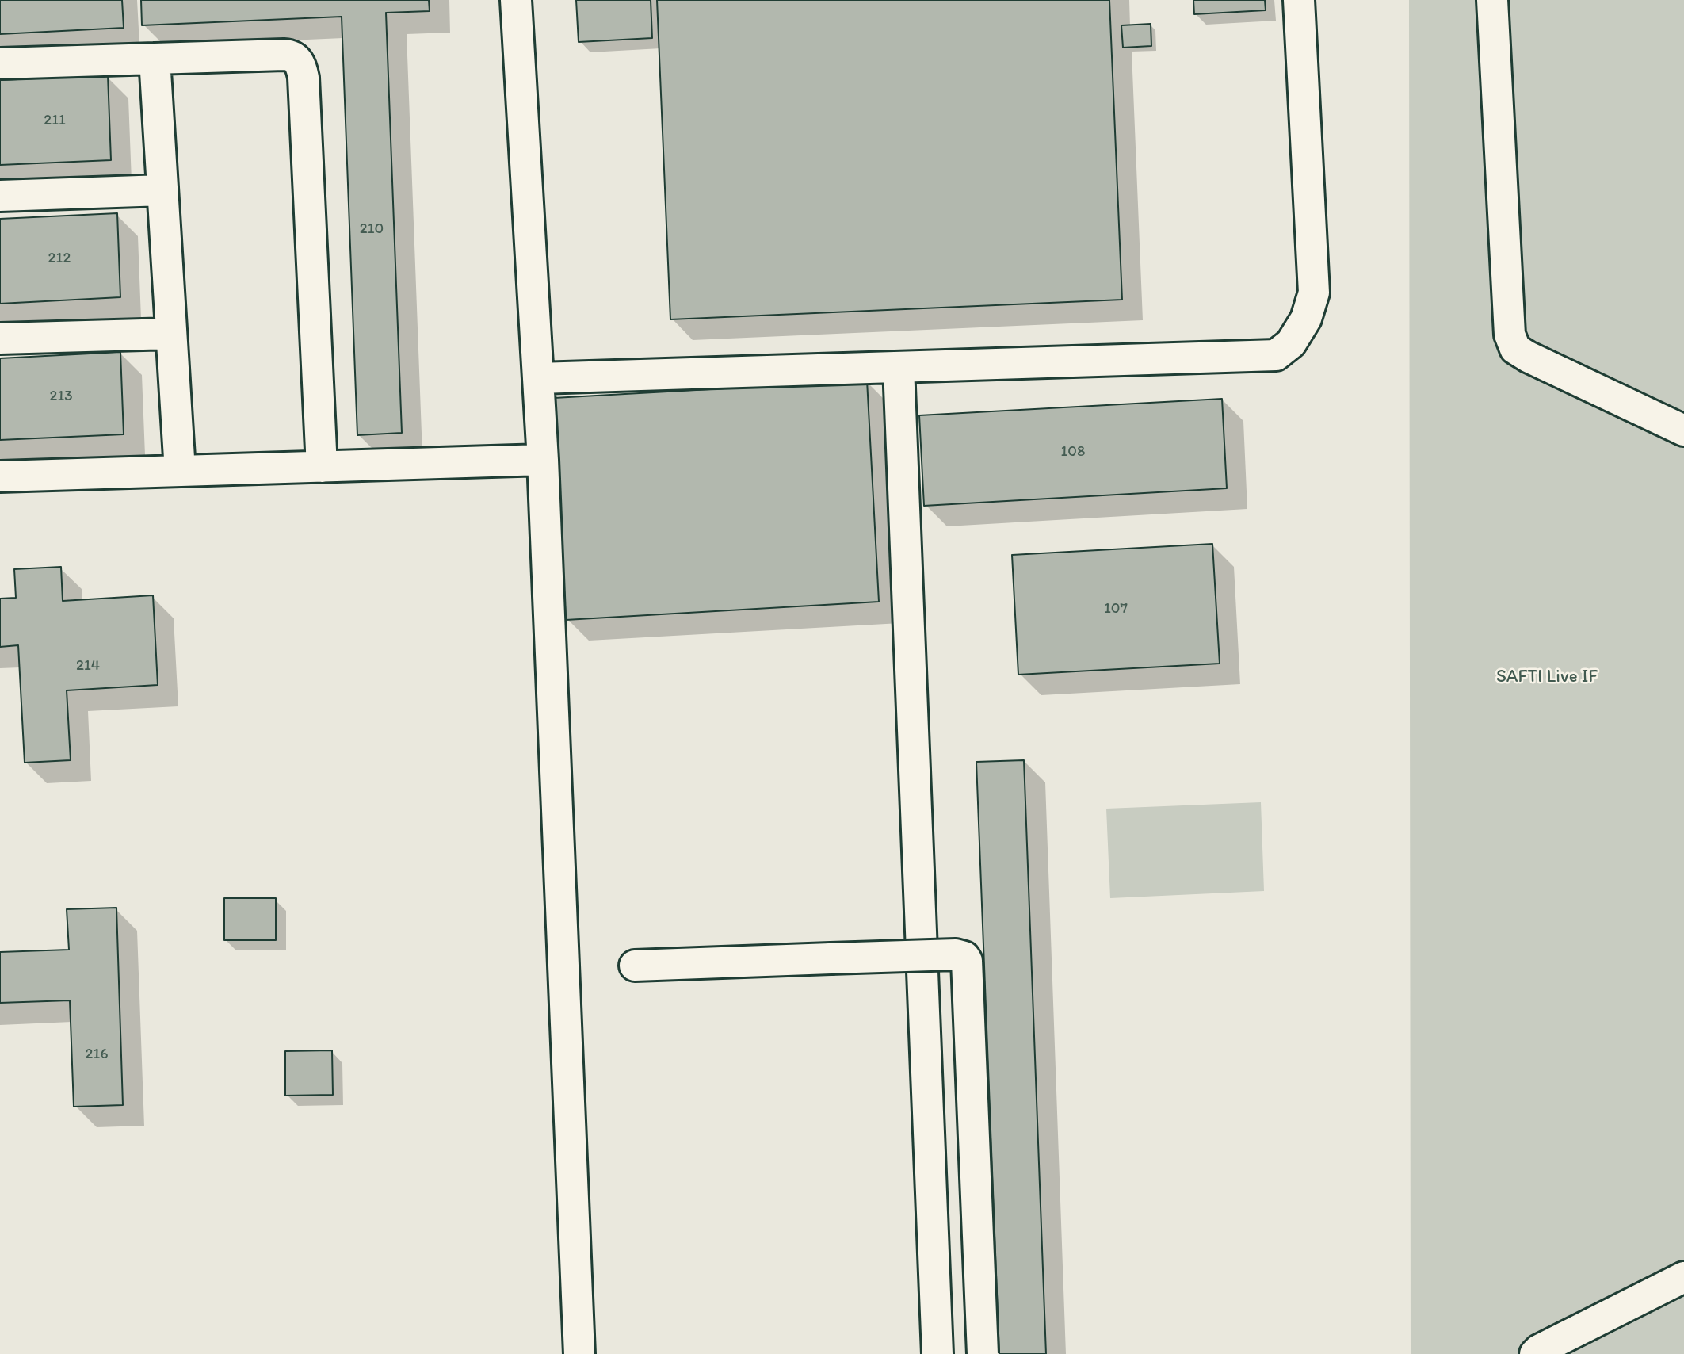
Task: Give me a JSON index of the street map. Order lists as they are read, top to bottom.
{
  "parks": ["SAFTI Live IF"],
  "house_numbers": [
    "211",
    "210",
    "212",
    "213",
    "108",
    "107",
    "214",
    "216"
  ]
}
